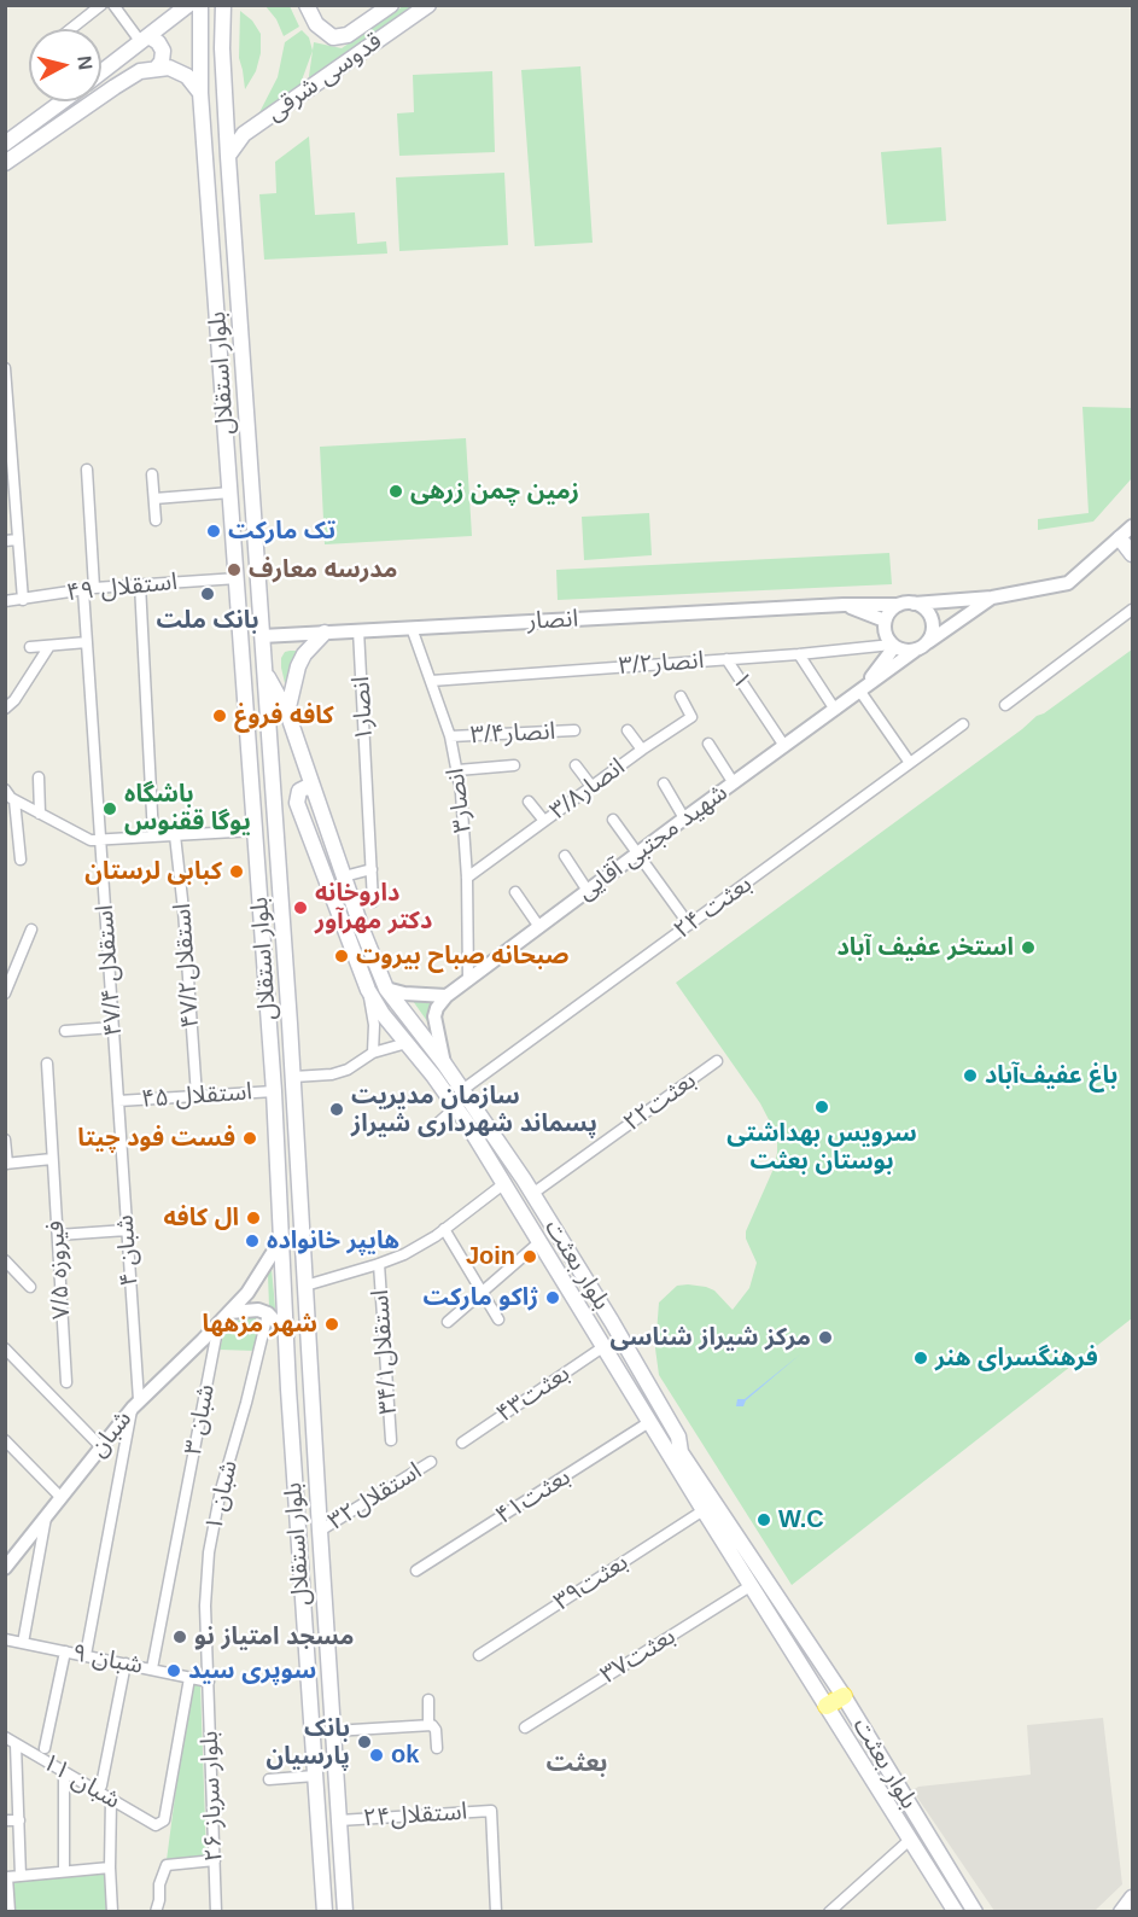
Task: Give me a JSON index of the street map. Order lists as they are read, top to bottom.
{
  "streets": {
    "main road": ["قدوسی شرقی", "بلوار استقلال", "بلوار بعثت"],
    "street": [
      "۴۹ استقلال",
      "انصار",
      "انصار۳/۲",
      "۱",
      "انصار۱",
      "انصار۳/۴",
      "انصار۳/۸",
      "انصار۳",
      "شهید مجتبی آقایی",
      "بعثت ۲۴",
      "استقلال۴۷/۲",
      "۴۷/۴ استقلال",
      "۴۵ استقلال",
      "بعثت۲۲",
      "۴ شبان",
      "۷/۵ فیروزه",
      "استقلال۳۴/۱",
      "بعثت۴۳",
      "۳ شبان",
      "شبان",
      "۱ شبان",
      "استقلال۳۲",
      "بعثت۴۱",
      "بعثت۳۹",
      "بعثت۳۷",
      "۹ شبان",
      "۱۱ شبان",
      "۲۶ بلوار سرباز",
      "استقلال۲۴"
    ]
  },
  "crossings": [
    ["قدوسی شرقی", "بلوار استقلال"],
    ["بلوار استقلال", "۴۹ استقلال"],
    ["بلوار استقلال", "انصار"],
    ["بلوار استقلال", "۴۵ استقلال"],
    ["بلوار استقلال", "بلوار بعثت"],
    ["بلوار استقلال", "شبان"],
    ["بلوار استقلال", "استقلال۳۲"],
    ["بلوار استقلال", "استقلال۲۴"],
    ["۴۹ استقلال", "۴۷/۴ استقلال"],
    ["انصار", "انصار۳/۲"],
    ["انصار", "انصار۱"],
    ["انصار", "انصار۳"],
    ["انصار", "شهید مجتبی آقایی"],
    ["انصار۳/۲", "۱"],
    ["انصار۳/۲", "انصار۳"],
    ["انصار۳/۲", "شهید مجتبی آقایی"],
    ["۱", "شهید مجتبی آقایی"],
    ["انصار۳/۴", "انصار۳"],
    ["انصار۳/۸", "انصار۳"],
    ["انصار۳", "شهید مجتبی آقایی"],
    ["بعثت ۲۴", "بلوار بعثت"],
    ["استقلال۴۷/۲", "۴۵ استقلال"],
    ["۴۷/۴ استقلال", "۴۵ استقلال"],
    ["۴۷/۴ استقلال", "۴ شبان"],
    ["۴۵ استقلال", "۴ شبان"],
    ["بعثت۲۲", "بلوار بعثت"],
    ["۴ شبان", "شبان"],
    ["۴ شبان", "۹ شبان"],
    ["بلوار بعثت", "بعثت۴۳"],
    ["بلوار بعثت", "بعثت۴۱"],
    ["بلوار بعثت", "بعثت۳۹"],
    ["بلوار بعثت", "بعثت۳۷"],
    ["۳ شبان", "شبان"],
    ["۳ شبان", "۹ شبان"],
    ["۱ شبان", "۹ شبان"],
    ["۱ شبان", "۲۶ بلوار سرباز"],
    ["۹ شبان", "۱۱ شبان"],
    ["۹ شبان", "۲۶ بلوار سرباز"]
  ],
  "districts": ["بعثت"],
  "places": [
    "زمین چمن زرهی",
    "تک مارکت",
    "مدرسه معارف",
    "بانک ملت",
    "کافه فروغ",
    "باشگاه یوگا ققنوس",
    "کبابی لرستان",
    "داروخانه دکتر مهرآور",
    "استخر عفیف آباد",
    "صبحانه صباح بیروت",
    "باغ عفیف‌آباد",
    "سرویس بهداشتی بوستان بعثت",
    "سازمان مدیریت پسماند شهرداری شیراز",
    "فست فود چیتا",
    "ال کافه",
    "هایپر خانواده",
    "Join",
    "ژاکو مارکت",
    "شهر مزهها",
    "مرکز شیراز شناسی",
    "فرهنگسرای هنر",
    "W.C",
    "مسجد امتیاز نو",
    "سوپری سید",
    "بانک پارسیان",
    "ok"
  ],
  "north": "right"
}
